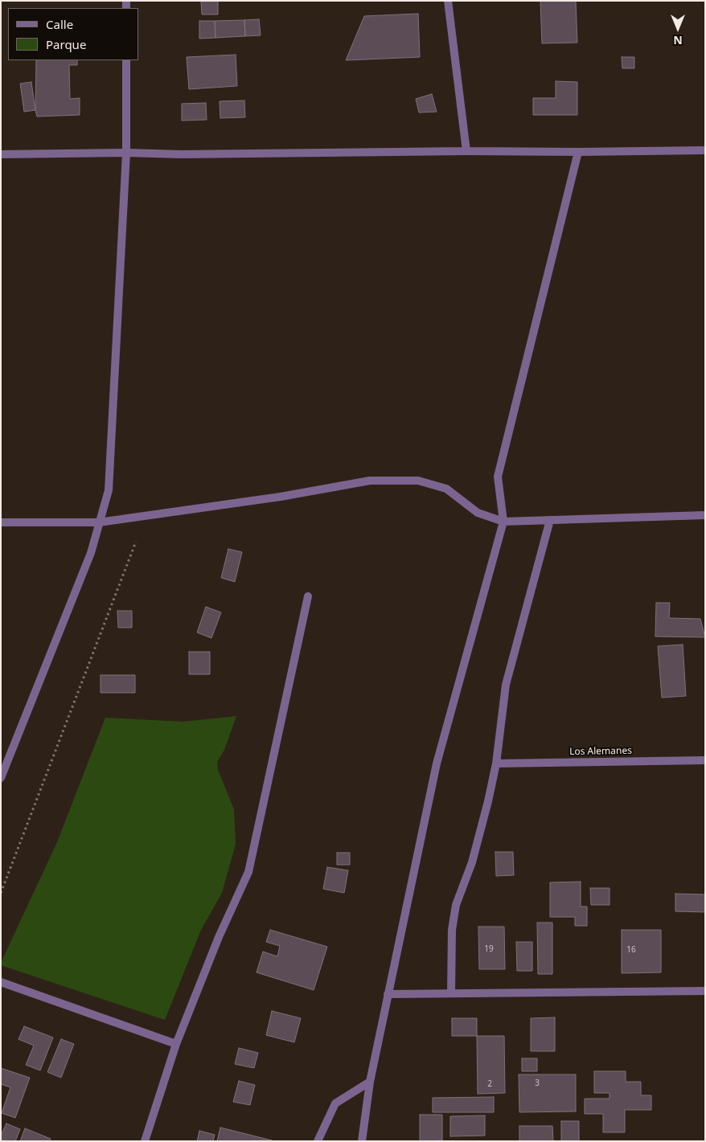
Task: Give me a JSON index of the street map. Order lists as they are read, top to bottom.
{
  "streets": {
    "street": ["Los Alemanes"]
  },
  "house_numbers": [
    "19",
    "16",
    "3",
    "2"
  ],
  "legend": ["Calle", "Parque"],
  "north": "bottom"
}
